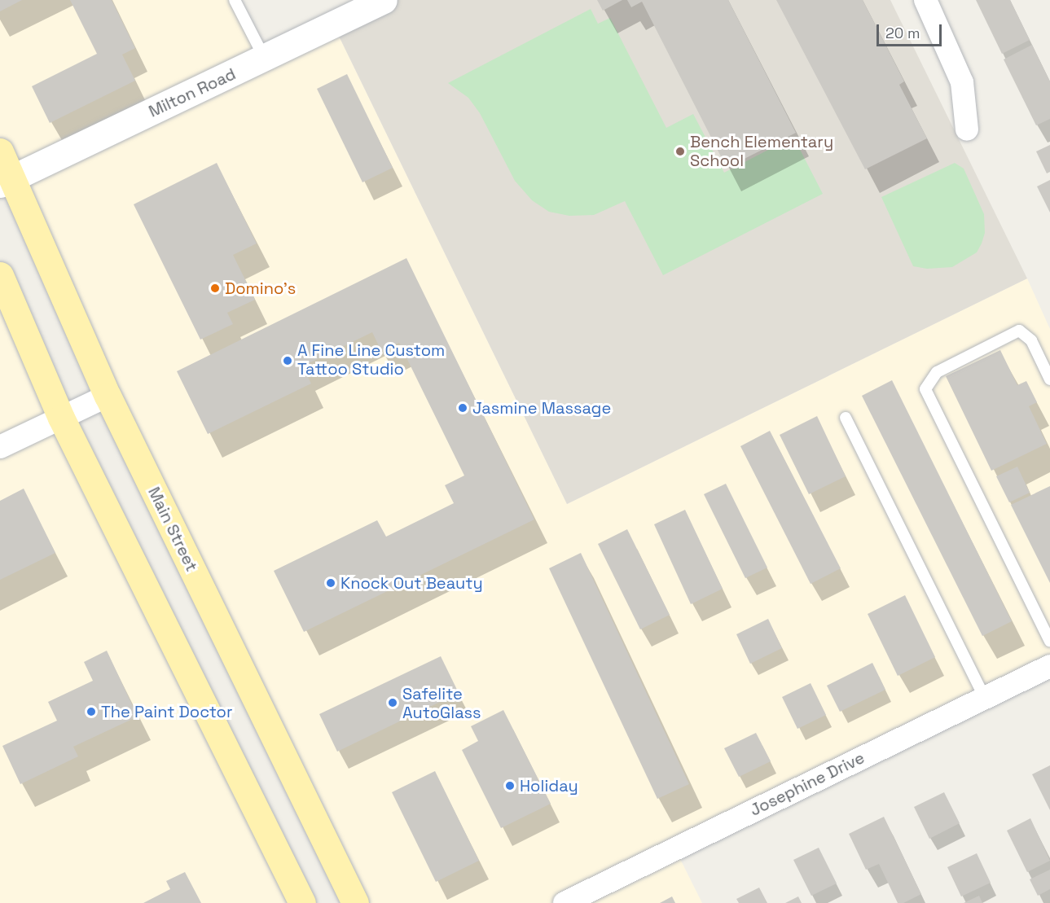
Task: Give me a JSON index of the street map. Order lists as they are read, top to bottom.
{
  "streets": {
    "main road": ["Main Street"],
    "street": ["Milton Road", "Josephine Drive"]
  },
  "crossings": [
    ["Milton Road", "Main Street"]
  ],
  "places": [
    "Bench Elementary School",
    "Domino's",
    "A Fine Line Custom Tattoo Studio",
    "Jasmine Massage",
    "Knock Out Beauty",
    "Safelite AutoGlass",
    "The Paint Doctor",
    "Holiday"
  ],
  "scale_bar": "20 m"
}
